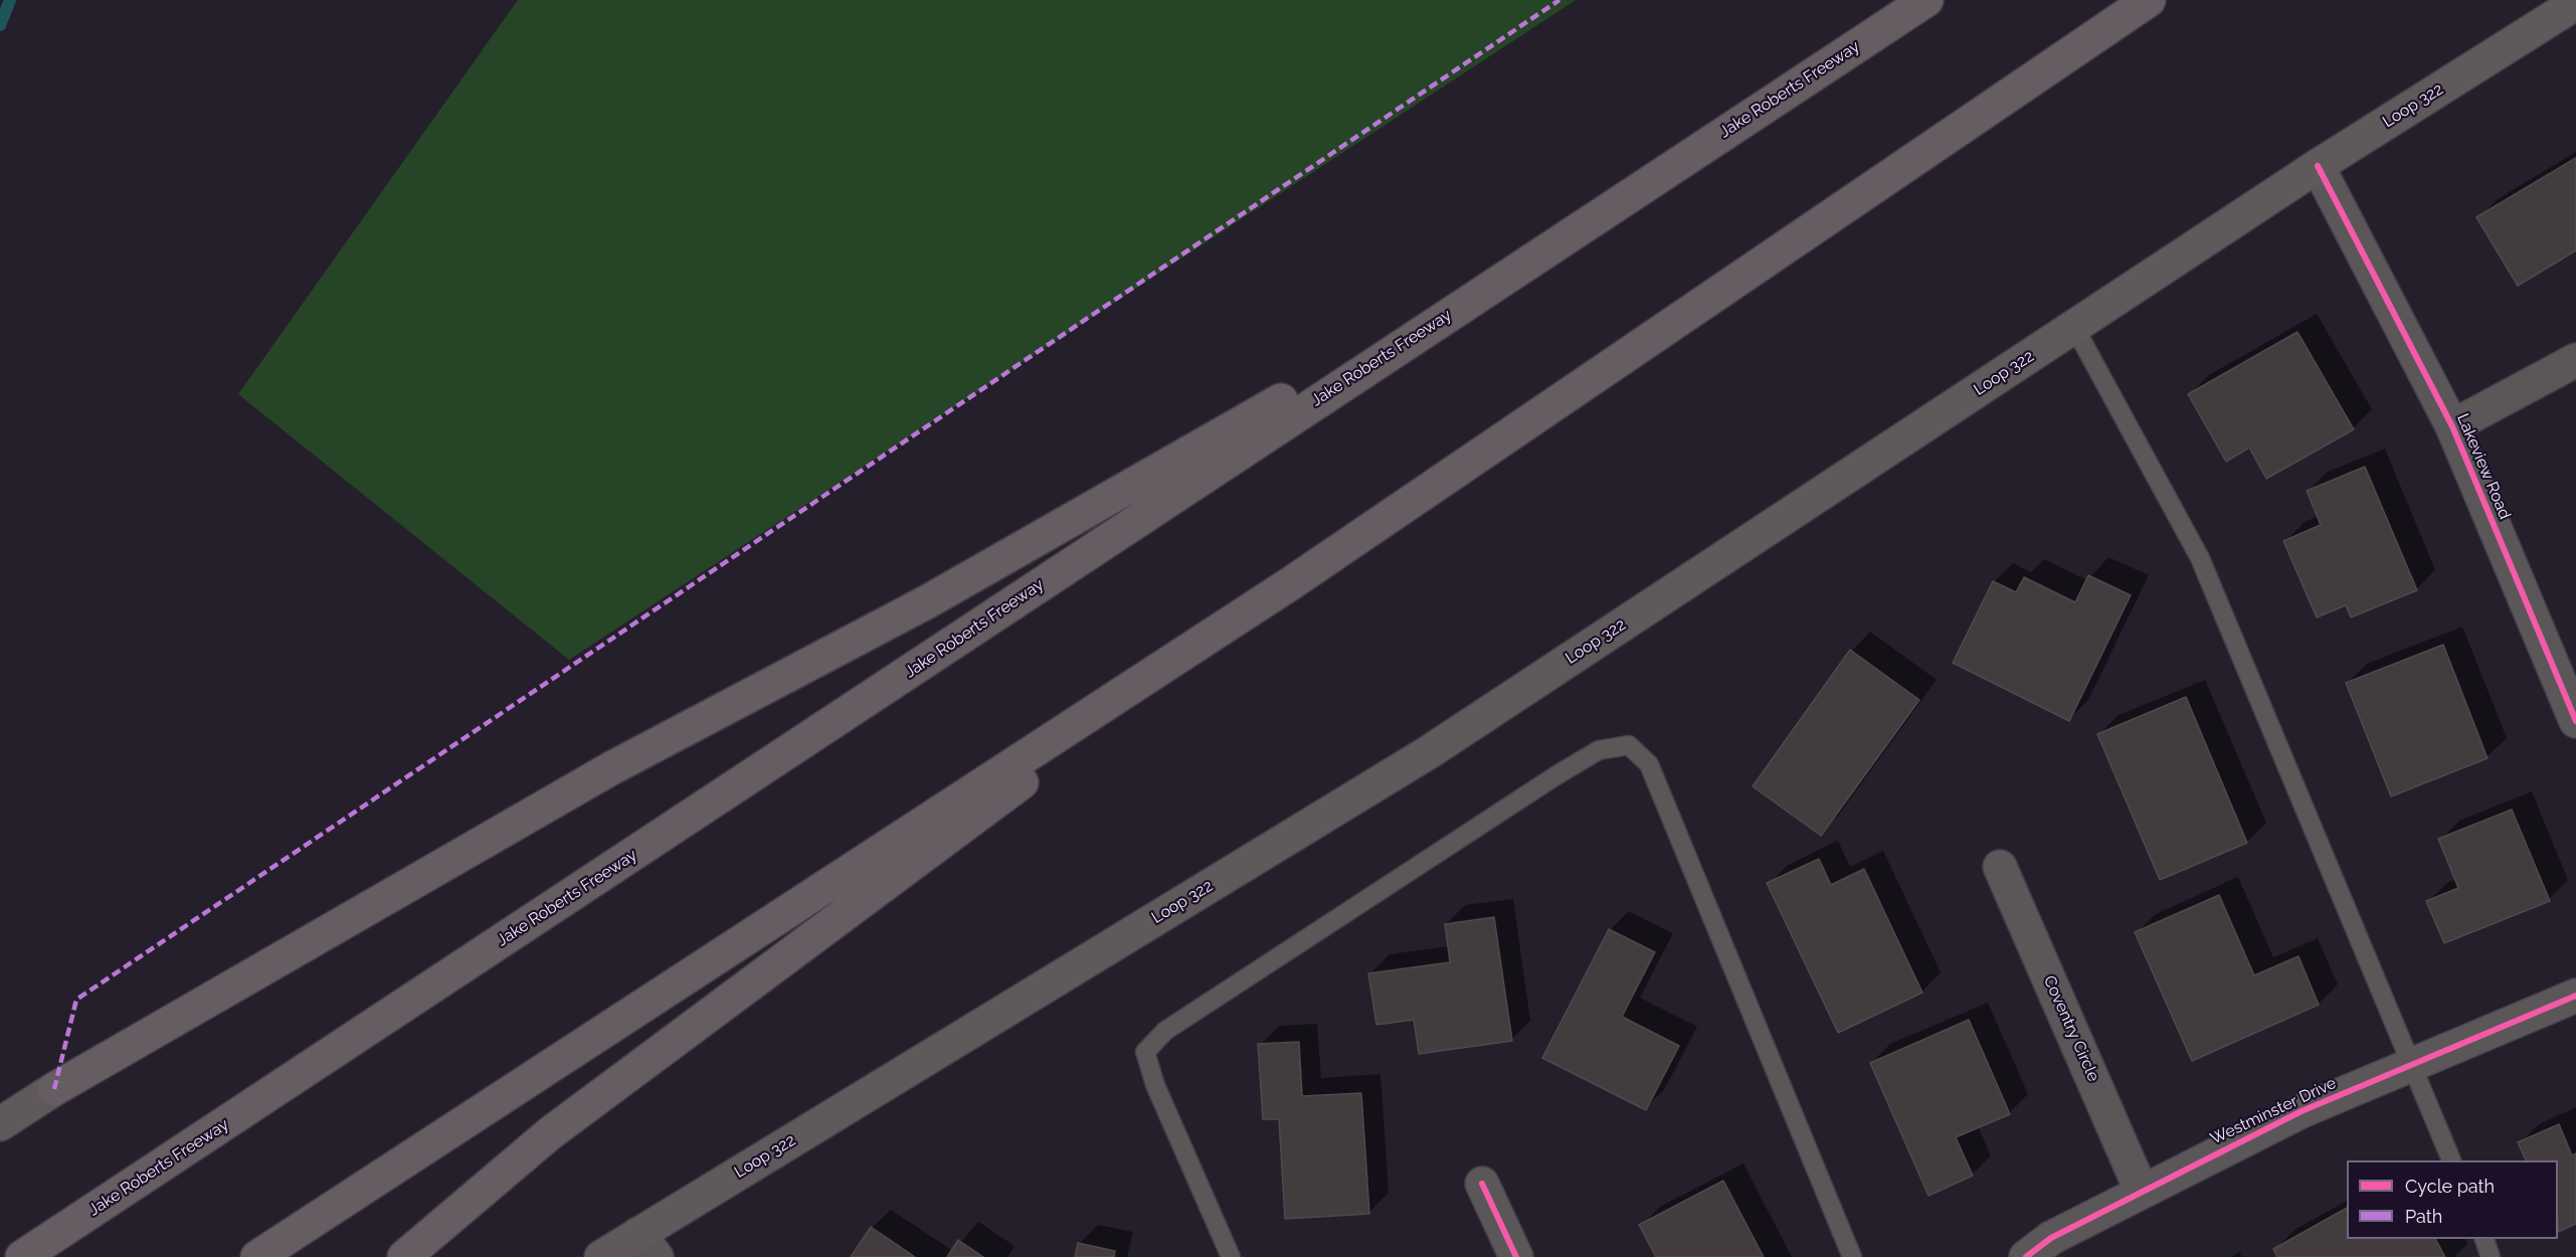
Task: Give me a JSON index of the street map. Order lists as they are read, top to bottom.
{
  "streets": {
    "highway": ["Jake Roberts Freeway"],
    "main road": ["Loop 322"],
    "street": ["Lakeview Road", "Coventry Circle", "Westminster Drive"]
  },
  "crossings": [
    ["Loop 322", "Lakeview Road"],
    ["Coventry Circle", "Westminster Drive"]
  ],
  "legend": ["Cycle path", "Path"]
}
